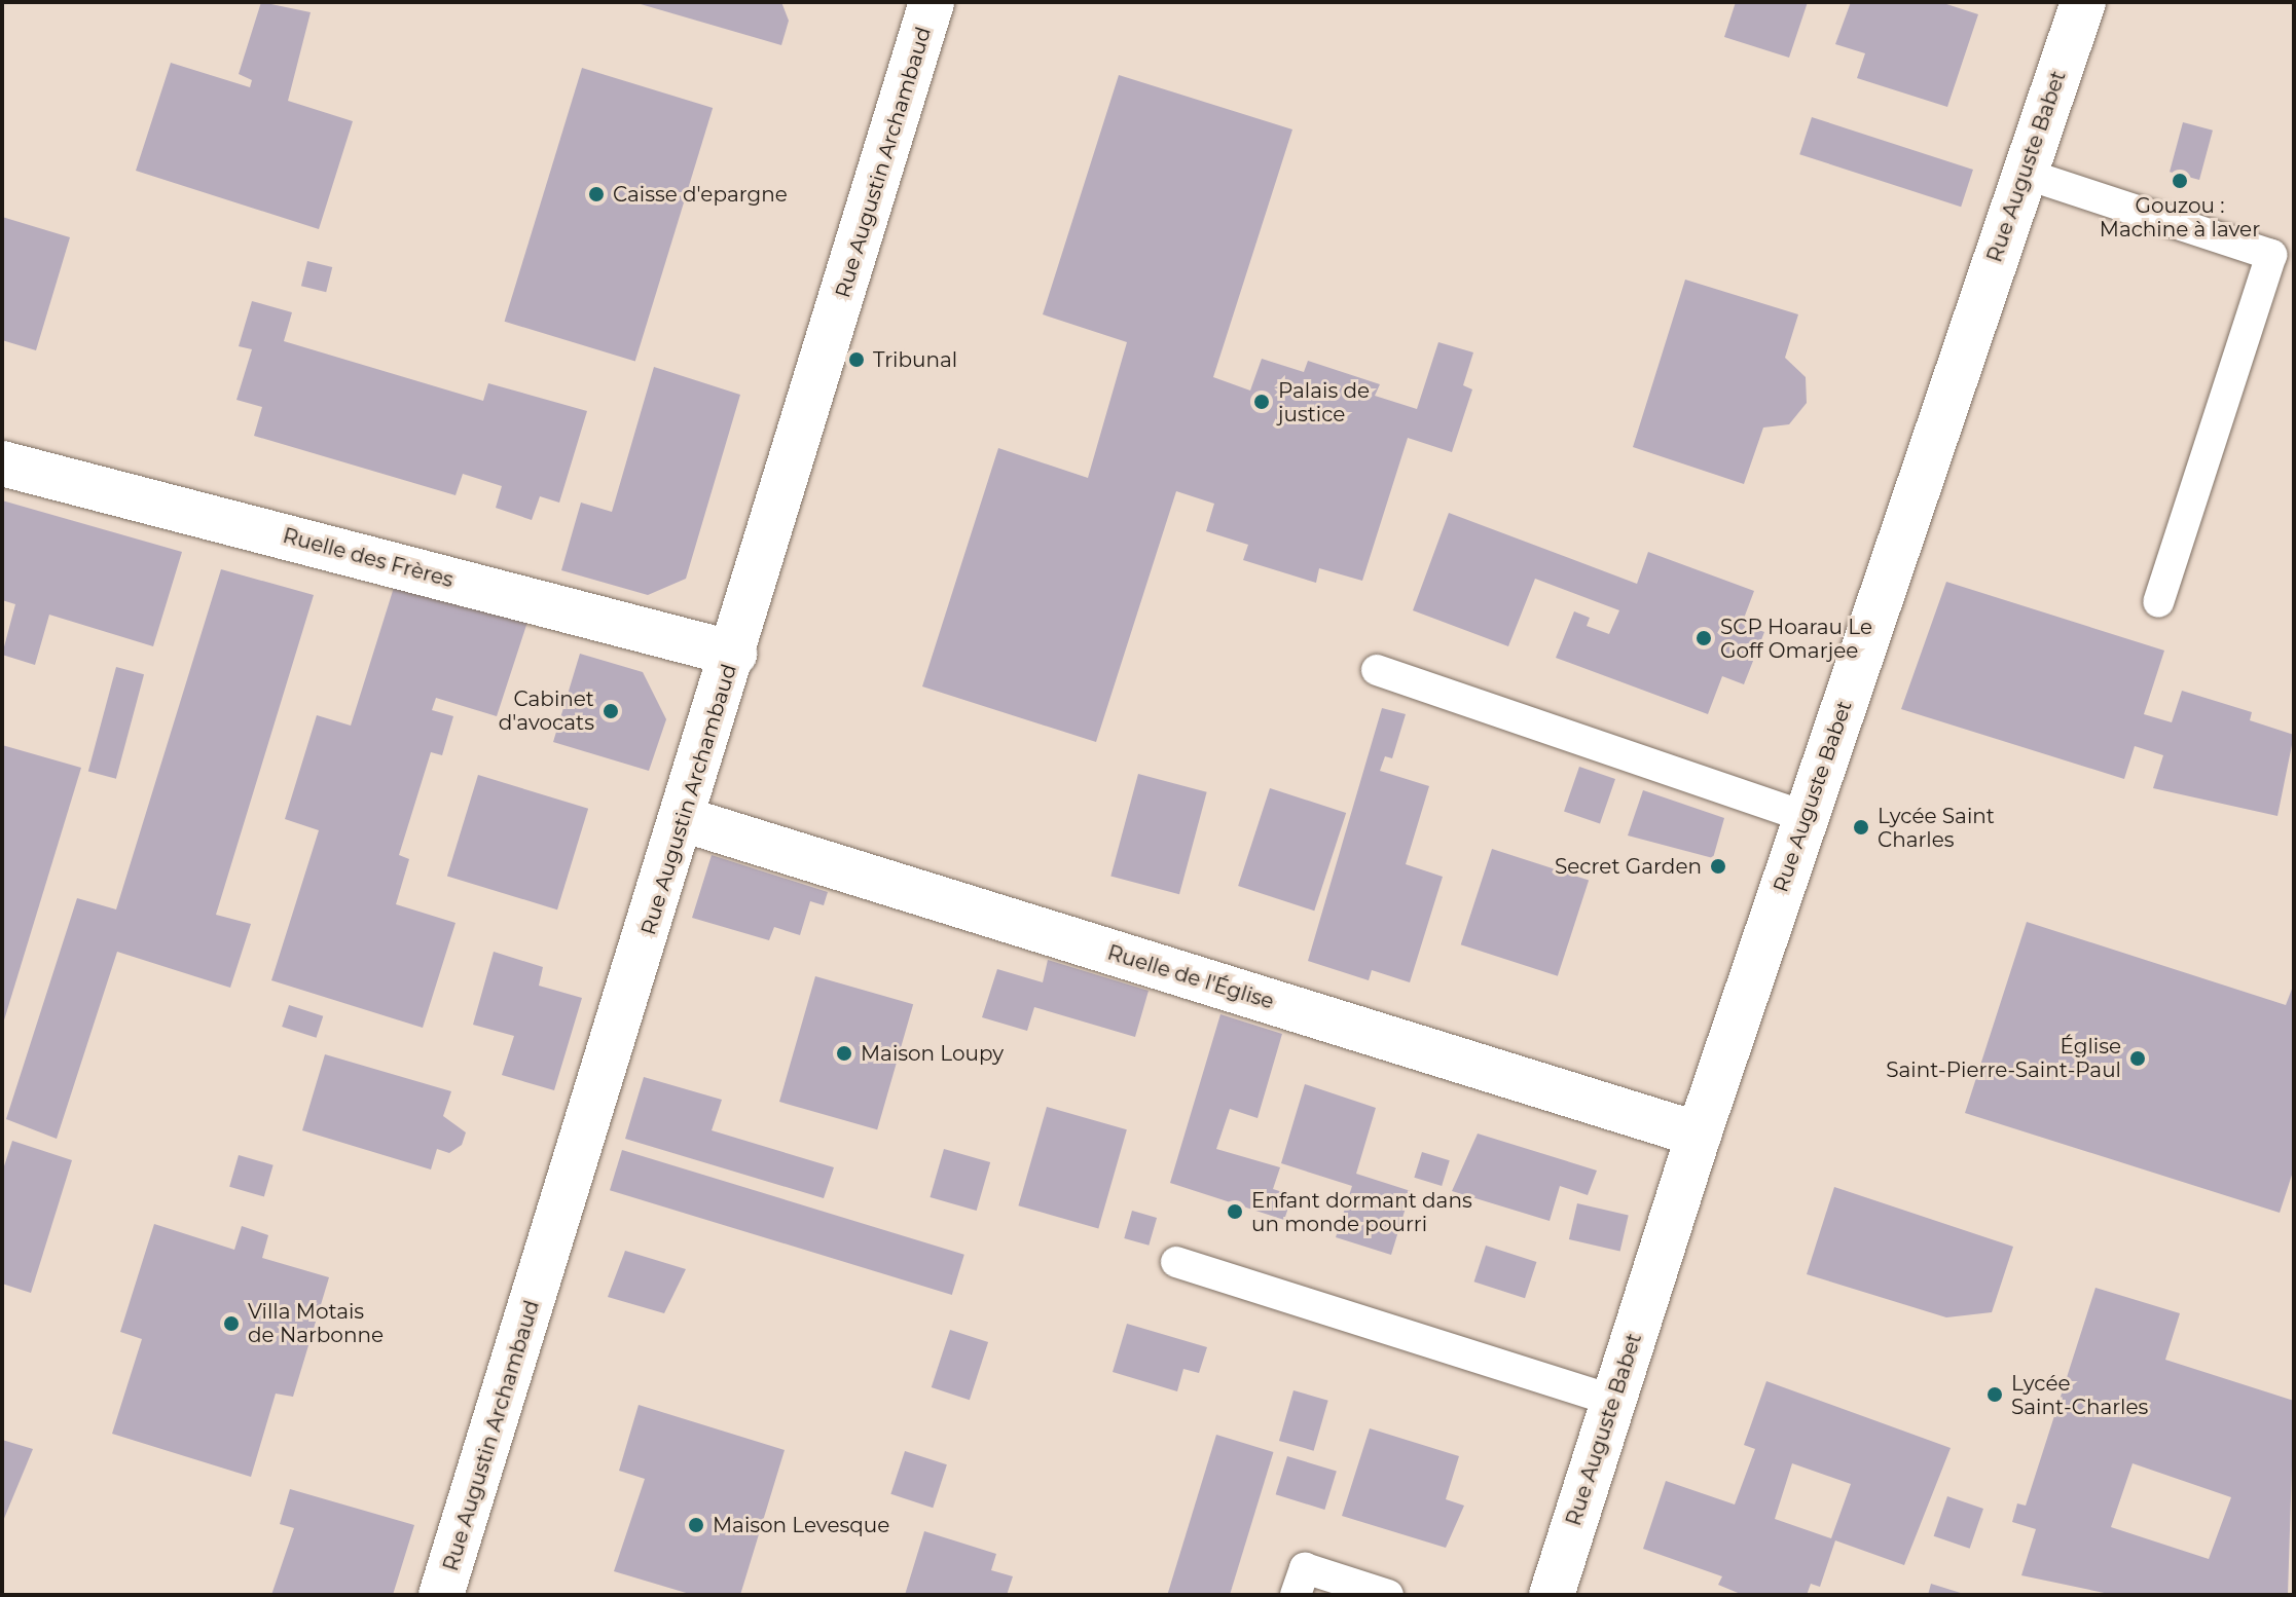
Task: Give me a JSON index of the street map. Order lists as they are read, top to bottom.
{
  "streets": {
    "street": [
      "Rue Augustin Archambaud",
      "Rue Auguste Babet",
      "Ruelle des Frères",
      "Ruelle de l'Église"
    ]
  },
  "crossings": [
    ["Rue Augustin Archambaud", "Ruelle des Frères"],
    ["Rue Augustin Archambaud", "Ruelle de l'Église"],
    ["Rue Auguste Babet", "Ruelle de l'Église"]
  ],
  "places": [
    "Gouzou : Machine à laver",
    "Caisse d'epargne",
    "Tribunal",
    "Palais de justice",
    "SCP Hoarau Le Goff Omarjee",
    "Cabinet d'avocats",
    "Lycée Saint Charles",
    "Secret Garden",
    "Maison Loupy",
    "Église Saint-Pierre-Saint-Paul",
    "Enfant dormant dans un monde pourri",
    "Villa Motais de Narbonne",
    "Lycée Saint-Charles",
    "Maison Levesque"
  ]
}
